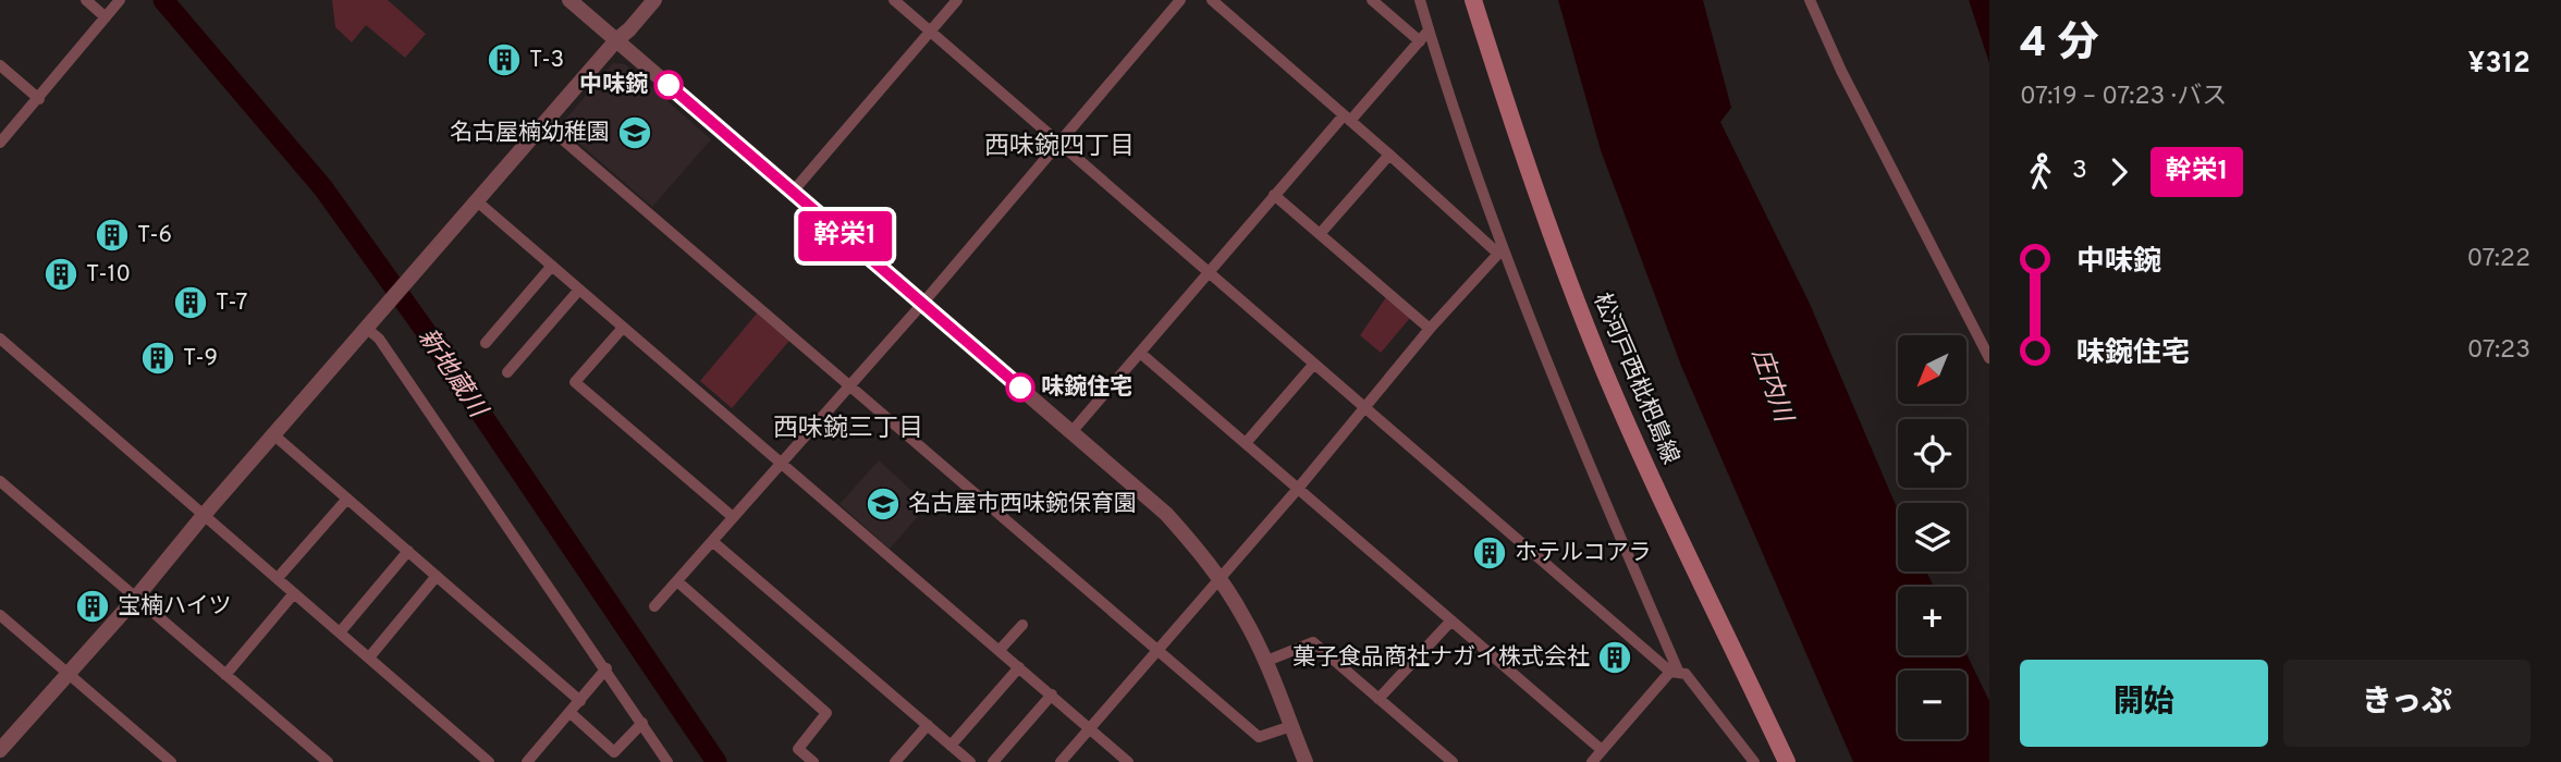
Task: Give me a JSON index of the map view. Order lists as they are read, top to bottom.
{
  "streets": {
    "main road": ["松河戸西枇杷島線"]
  },
  "districts": ["西味鋺四丁目", "西味鋺三丁目"],
  "water": ["新地蔵川", "庄内川"],
  "places": {
    "building": [
      "T-3",
      "T-6",
      "T-10",
      "T-7",
      "T-9",
      "ホテルコアラ",
      "宝楠ハイツ",
      "菓子食品商社ナガイ株式会社"
    ],
    "other": ["中味鋺", "味鋺住宅"],
    "school or university": ["名古屋楠幼稚園", "名古屋市西味鋺保育園"]
  },
  "lines": ["bus line 幹栄1"],
  "north": "bottom left",
  "page": {
    "on_map": "幹栄1",
    "heading": ["4 分", "07:19 – 07:23 · バス", "¥312"],
    "legs": ["3", "幹栄1"],
    "list": [
      {
        "name": "中味鋺",
        "value": "07:22"
      },
      {
        "name": "味鋺住宅",
        "value": "07:23"
      }
    ],
    "map_buttons": ["+", "−"],
    "buttons": ["開始", "きっぷ"]
  }
}
